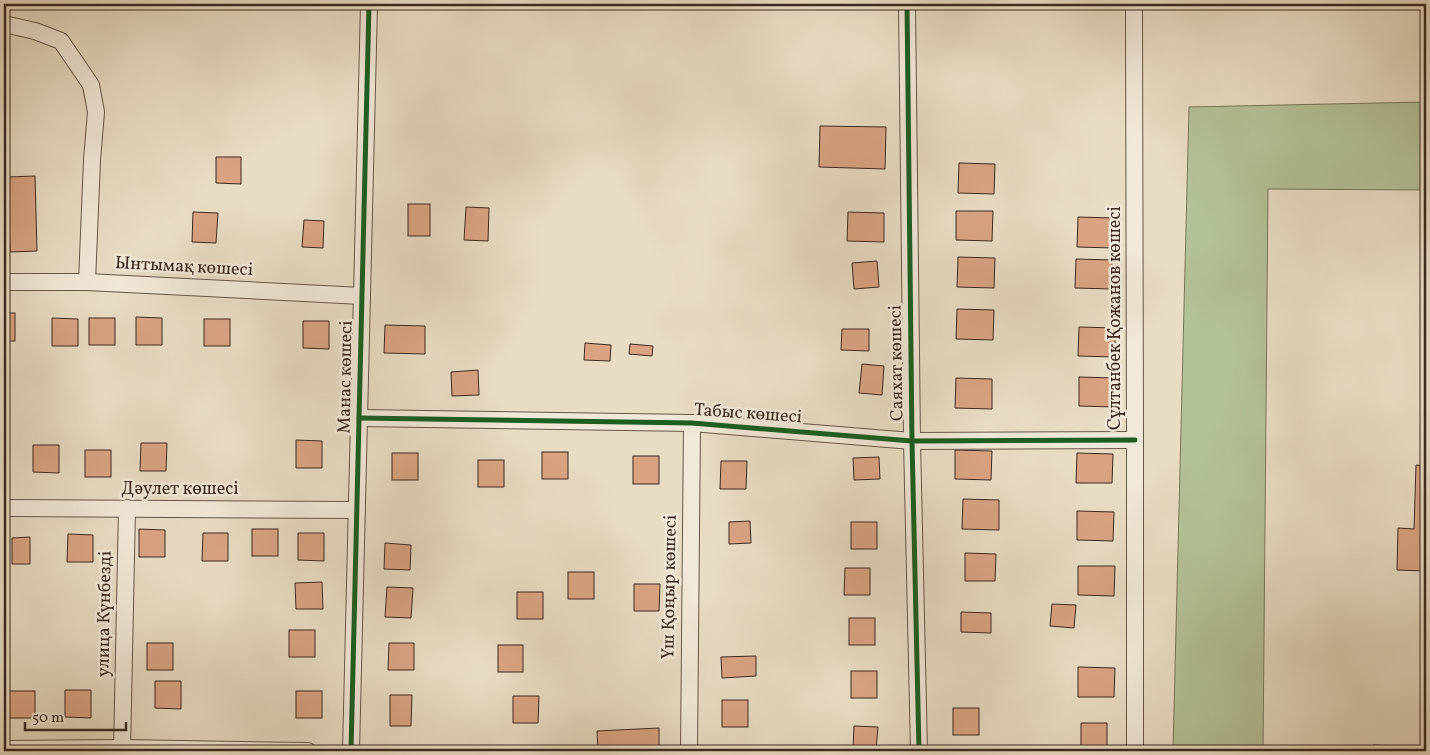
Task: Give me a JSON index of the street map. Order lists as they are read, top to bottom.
{
  "streets": {
    "street": [
      "Ынтымақ көшесі",
      "Сұлтанбек Қожанов көшесі",
      "Саяхат көшесі",
      "Манас көшесі",
      "Табыс көшесі",
      "Дәулет көшесі",
      "Үш Қоңыр көшесі",
      "улица Күнбезді"
    ]
  },
  "crossings": [
    ["Ынтымақ көшесі", "Манас көшесі"],
    ["Сұлтанбек Қожанов көшесі", "Табыс көшесі"],
    ["Саяхат көшесі", "Табыс көшесі"],
    ["Манас көшесі", "Табыс көшесі"],
    ["Манас көшесі", "Дәулет көшесі"],
    ["Табыс көшесі", "Үш Қоңыр көшесі"],
    ["Дәулет көшесі", "улица Күнбезді"]
  ],
  "scale_bar": "50 m"
}
